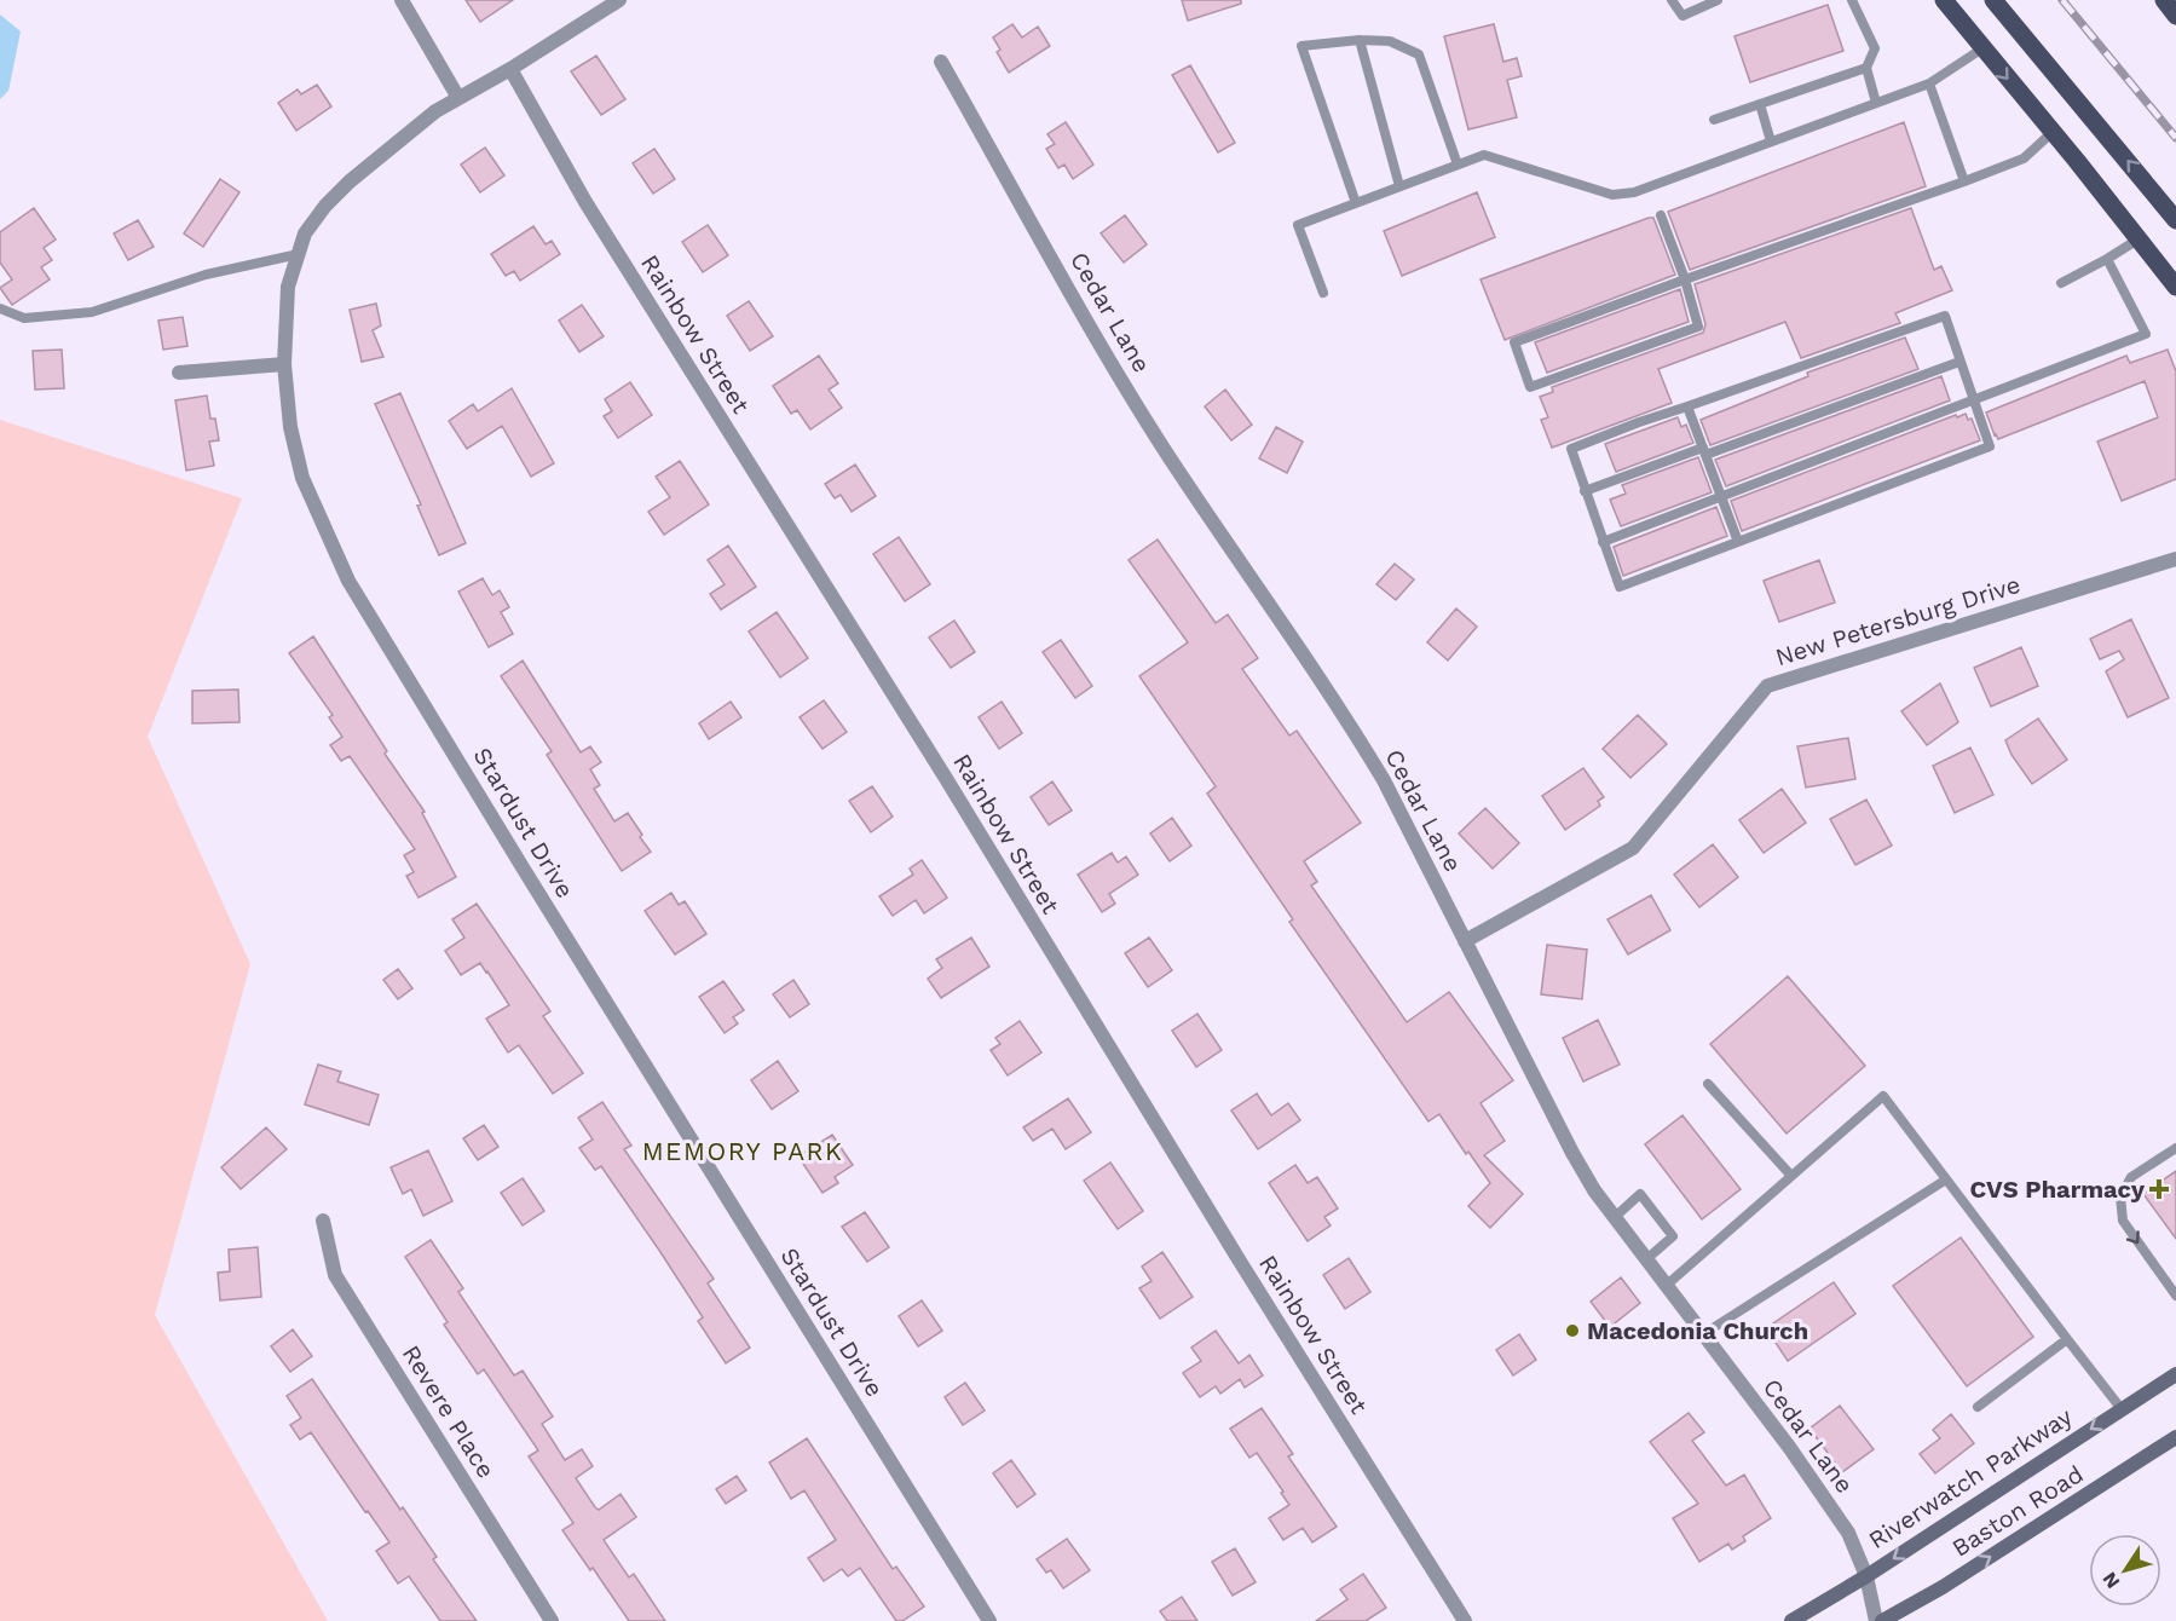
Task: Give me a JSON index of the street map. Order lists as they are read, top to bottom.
{
  "streets": {
    "main road": ["Riverwatch Parkway", "Baston Road"],
    "street": [
      "Cedar Lane",
      "Rainbow Street",
      "New Petersburg Drive",
      "Stardust Drive",
      "Revere Place"
    ]
  },
  "crossings": [
    ["Cedar Lane", "New Petersburg Drive"],
    ["Cedar Lane", "Riverwatch Parkway"],
    ["Rainbow Street", "Stardust Drive"]
  ],
  "one_way": ["Riverwatch Parkway", "Baston Road"],
  "districts": ["MEMORY PARK"],
  "places": {
    "health": ["CVS Pharmacy"],
    "other": ["Macedonia Church"]
  },
  "north": "bottom left"
}
